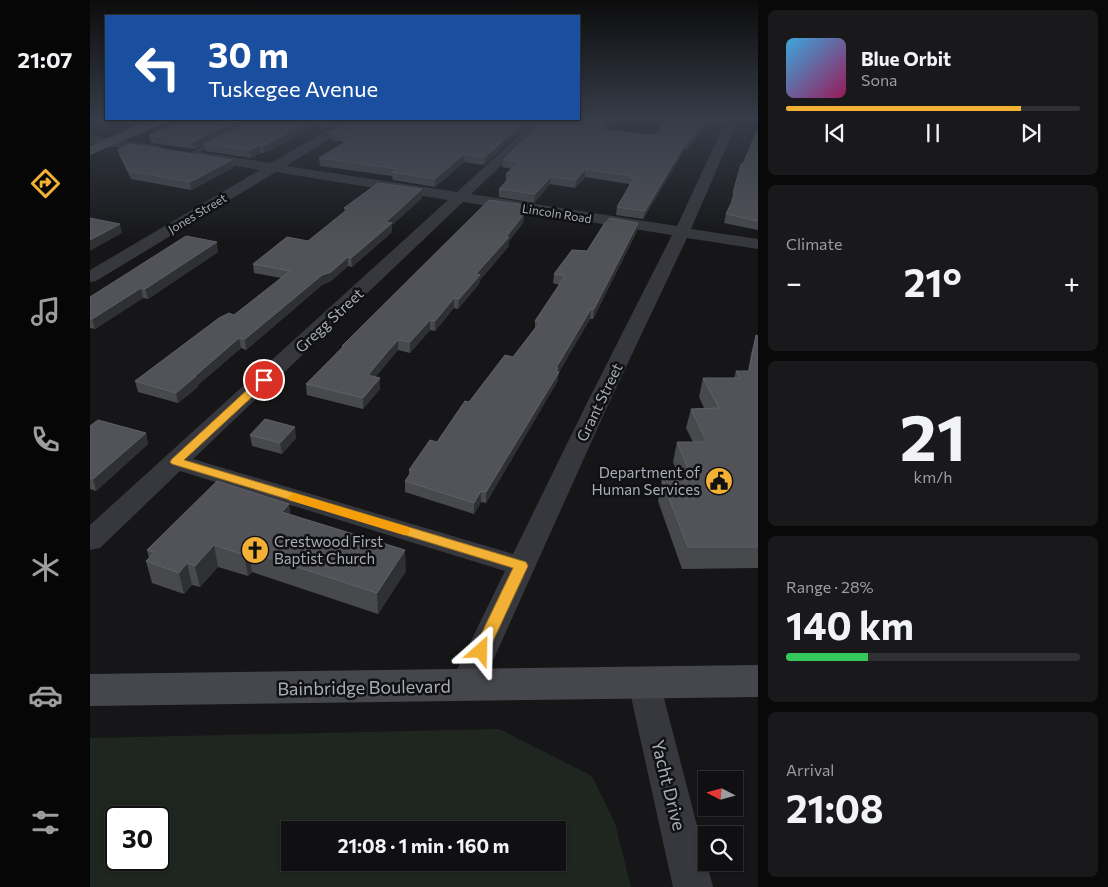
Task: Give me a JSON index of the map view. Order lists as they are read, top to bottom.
{
  "streets": {
    "main road": ["Bainbridge Boulevard"],
    "street": [
      "Jones Street",
      "Lincoln Road",
      "Gregg Street",
      "Grant Street",
      "Yacht Drive"
    ]
  },
  "crossings": [
    ["Jones Street", "Lincoln Road"],
    ["Lincoln Road", "Gregg Street"],
    ["Lincoln Road", "Grant Street"],
    ["Grant Street", "Bainbridge Boulevard"],
    ["Bainbridge Boulevard", "Yacht Drive"]
  ],
  "places": {
    "public building": ["Department of Human Services"],
    "church": ["Crestwood First Baptist Church"]
  },
  "north": "left",
  "page": {
    "tabs": "21:07",
    "turn": ["30 m", "Tuskegee Avenue"],
    "song": ["Blue Orbit", "Sona"],
    "tile": [
      "Climate",
      ["21", "km/h"],
      ["Range · 28%", "140 km"],
      ["Arrival", "21:08"]
    ],
    "heat": ["−", "21°", "+"],
    "limit": "30",
    "trip": "21:08 · 1 min · 160 m"
  }
}
